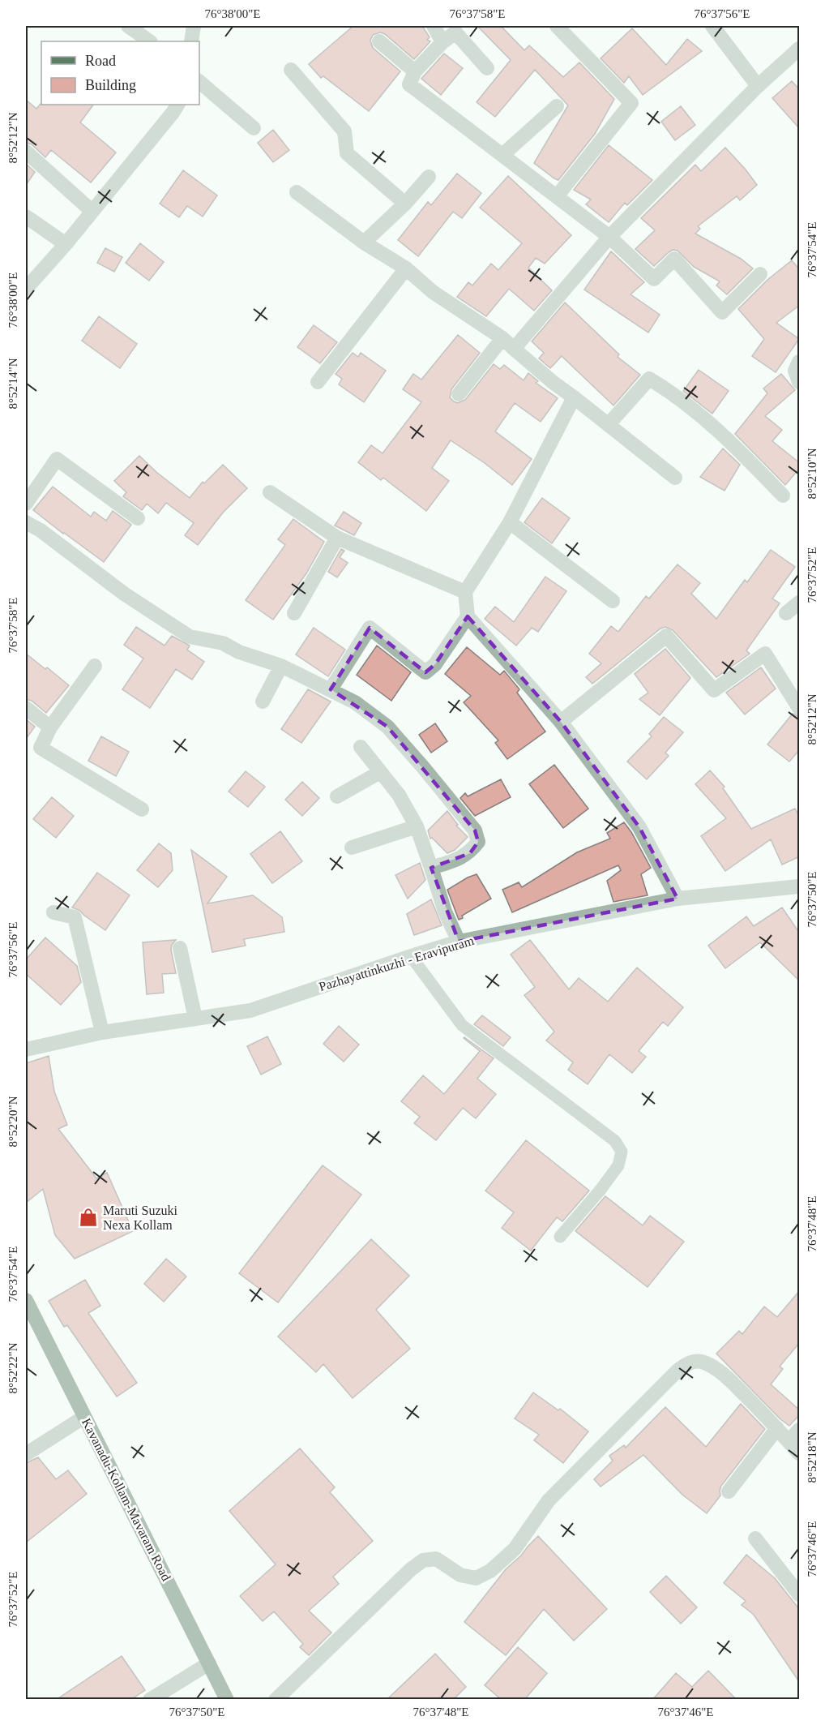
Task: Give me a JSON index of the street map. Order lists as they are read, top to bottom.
{
  "streets": {
    "main road": ["Kavanadu-Kollam-Mavaram Road"],
    "street": ["Pazhayattinkuzhi - Eravipuram"]
  },
  "places": {
    "shop": ["Maruti Suzuki Nexa Kollam"]
  },
  "legend": ["Road", "Building"],
  "coordinates": [
    "76°38'00\"E",
    "76°37'58\"E",
    "76°37'56\"E",
    "8°52'12\"N",
    "76°37'54\"E",
    "8°52'14\"N",
    "8°52'10\"N",
    "76°37'52\"E",
    "76°37'50\"E",
    "8°52'20\"N",
    "76°37'48\"E",
    "8°52'22\"N",
    "8°52'18\"N",
    "76°37'46\"E"
  ]
}
